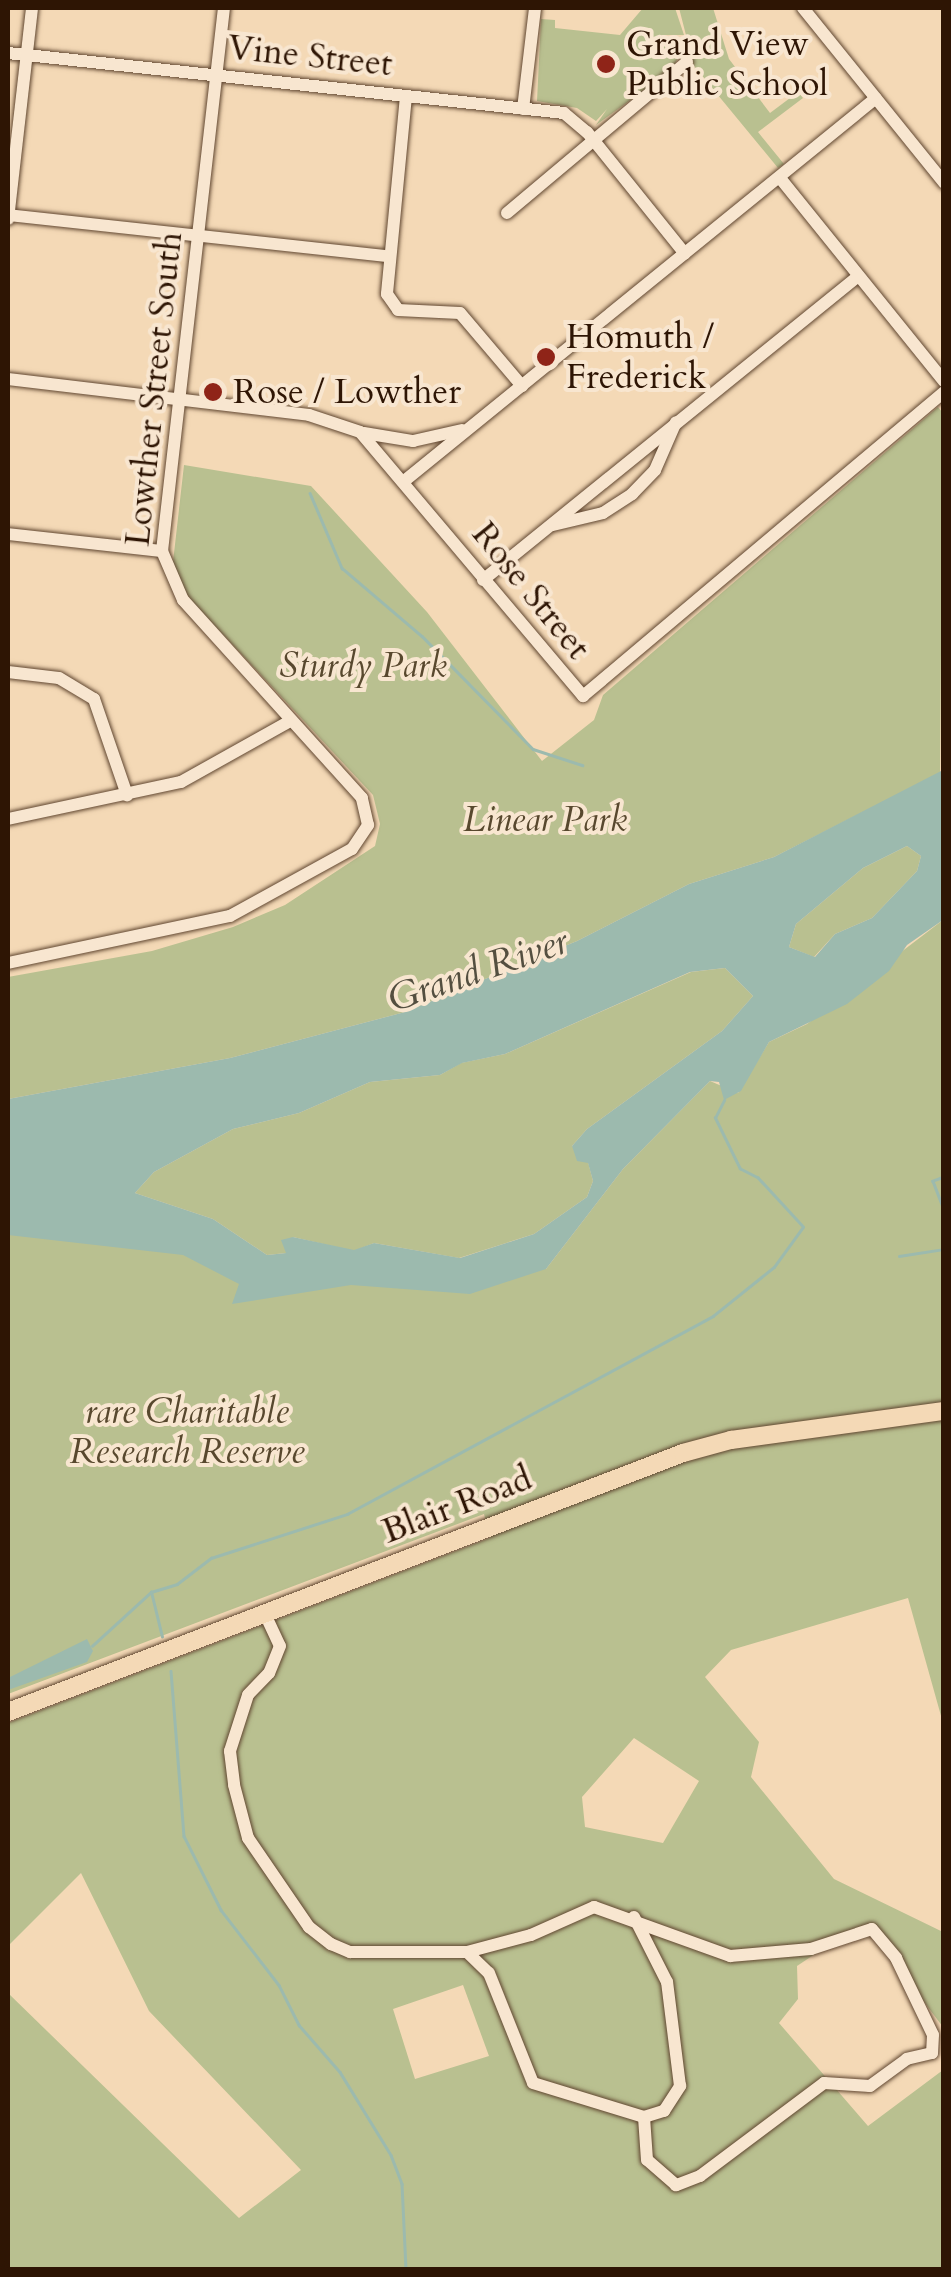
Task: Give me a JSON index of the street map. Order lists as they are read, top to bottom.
{
  "streets": {
    "main road": ["Blair Road"],
    "street": ["Vine Street", "Lowther Street South", "Rose Street"]
  },
  "crossings": [
    ["Vine Street", "Lowther Street South"]
  ],
  "water": ["Grand River"],
  "parks": ["Sturdy Park", "Linear Park", "rare Charitable Research Reserve"],
  "places": ["Grand View Public School", "Homuth / Frederick", "Rose / Lowther"]
}
